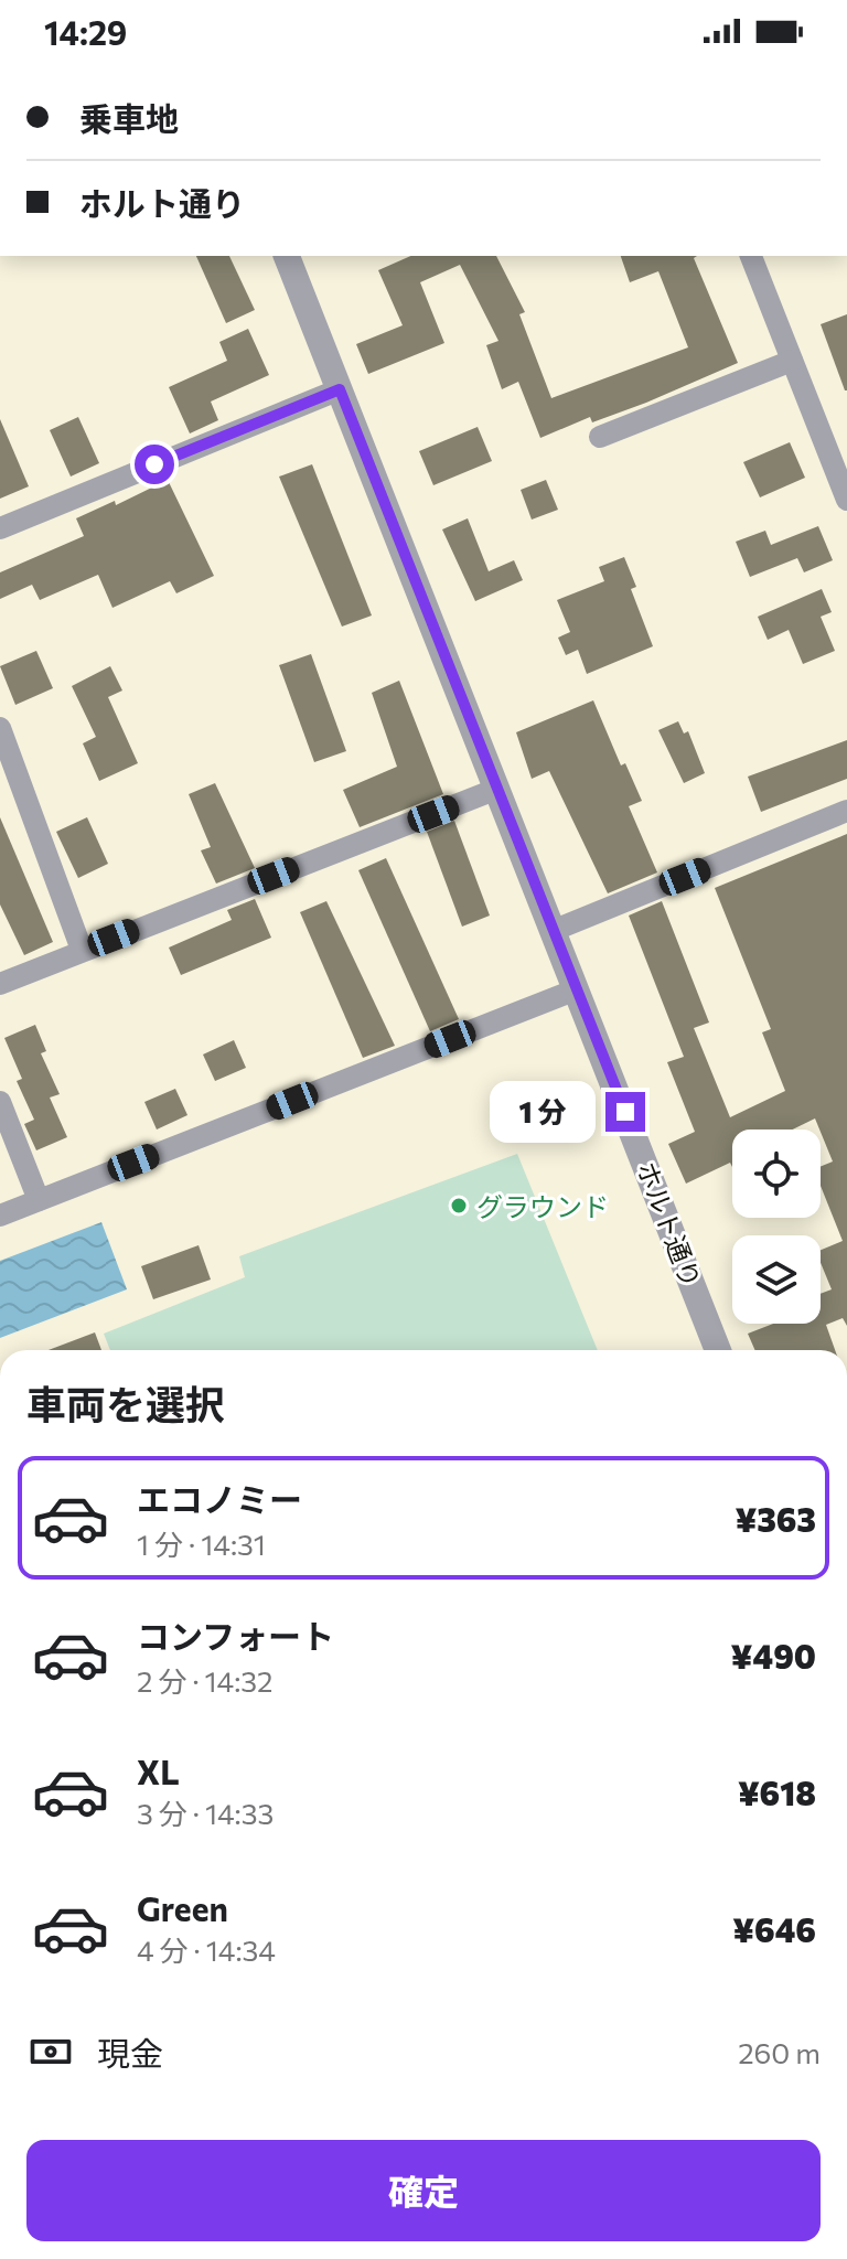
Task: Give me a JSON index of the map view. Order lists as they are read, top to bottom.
{
  "streets": {
    "street": ["ホルト通り"]
  },
  "places": ["グラウンド"],
  "page": {
    "status": "14:29",
    "banner": ["乗車地", "ホルト通り"],
    "bubble": "1 分",
    "heading": "車両を選択",
    "list": [
      {
        "name": "エコノミー",
        "note": "1 分 · 14:31",
        "value": "¥363"
      },
      {
        "name": "コンフォート",
        "note": "2 分 · 14:32",
        "value": "¥490"
      },
      {
        "name": "XL",
        "note": "3 分 · 14:33",
        "value": "¥618"
      },
      {
        "name": "Green",
        "note": "4 分 · 14:34",
        "value": "¥646"
      }
    ],
    "pay": ["現金", "260 m"],
    "buttons": "確定"
  }
}
